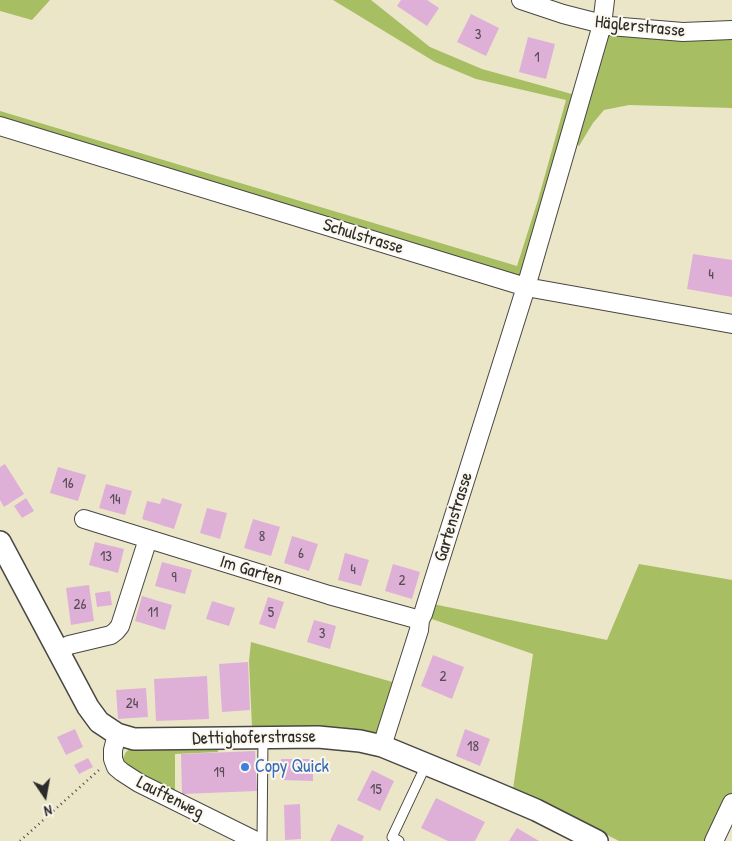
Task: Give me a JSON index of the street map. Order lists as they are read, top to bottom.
{
  "streets": {
    "street": [
      "Häglerstrasse",
      "Schulstrasse",
      "Gartenstrasse",
      "Im Garten",
      "Dettighoferstrasse",
      "Lauftenweg"
    ]
  },
  "crossings": [
    ["Häglerstrasse", "Gartenstrasse"],
    ["Schulstrasse", "Gartenstrasse"],
    ["Gartenstrasse", "Im Garten"],
    ["Gartenstrasse", "Dettighoferstrasse"]
  ],
  "places": ["Copy Quick"],
  "house_numbers": [
    "3",
    "1",
    "4",
    "16",
    "14",
    "8",
    "6",
    "13",
    "4",
    "9",
    "2",
    "26",
    "11",
    "5",
    "3",
    "2",
    "24",
    "18",
    "19",
    "15"
  ],
  "north": "bottom"
}
